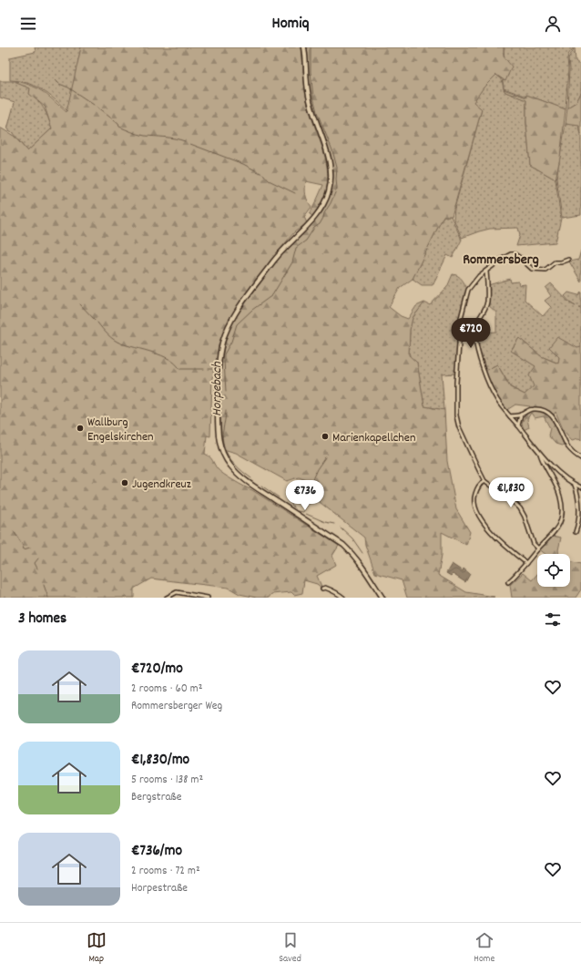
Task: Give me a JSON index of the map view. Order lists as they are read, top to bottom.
{
  "districts": ["Rommersberg"],
  "water": ["Horpebach"],
  "places": ["Wallburg Engelskirchen", "Marienkapellchen", "Jugendkreuz"],
  "page": {
    "header": "Homiq",
    "price": ["€720", "€1,830", "€736"],
    "heading": "3 homes",
    "list": [
      {
        "name": "€720/mo",
        "note": "2 rooms · 60 m² · Rommersberger Weg"
      },
      {
        "name": "€1,830/mo",
        "note": "5 rooms · 138 m² · Bergstraße"
      },
      {
        "name": "€736/mo",
        "note": "2 rooms · 72 m² · Horpestraße"
      }
    ],
    "tabs": ["Map", "Saved", "Home"]
  }
}
